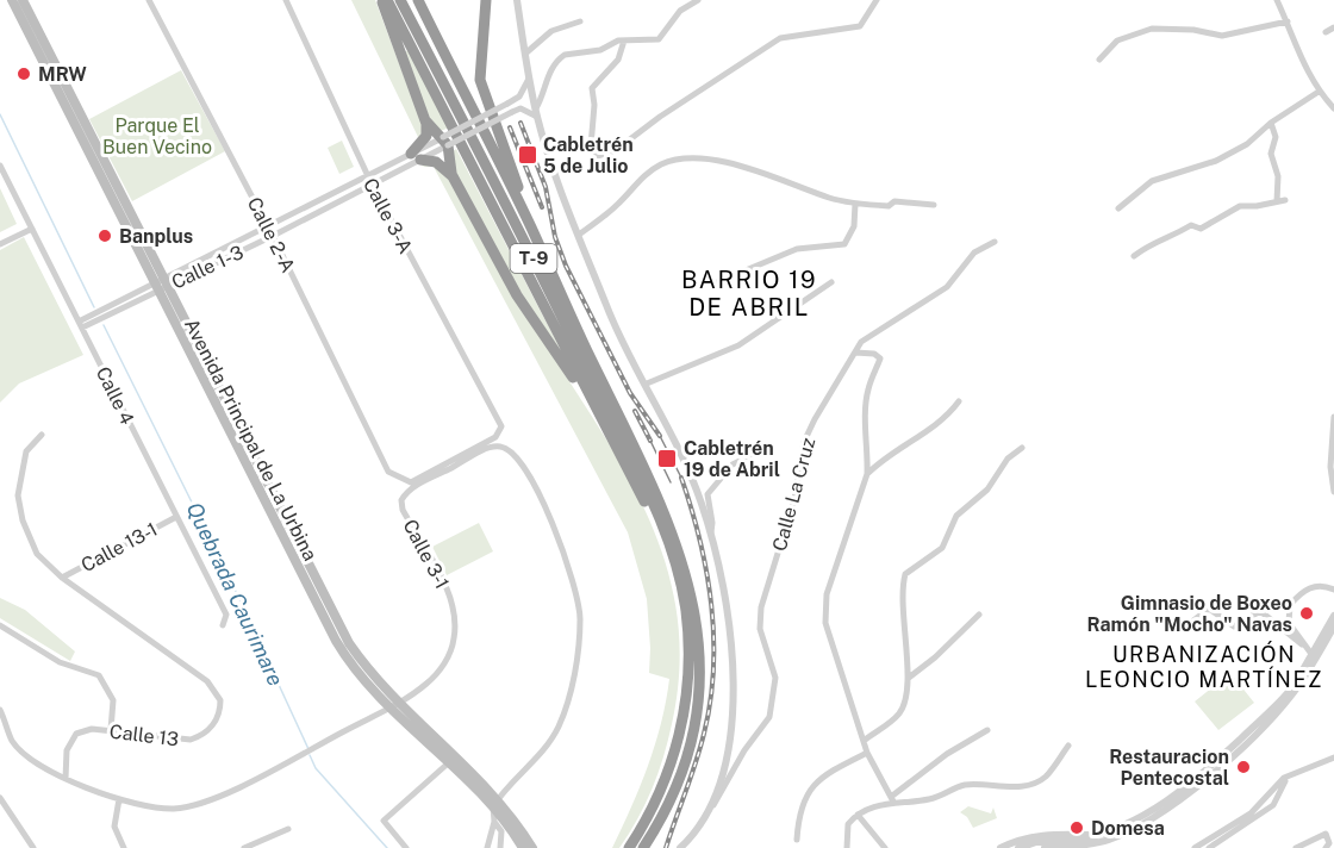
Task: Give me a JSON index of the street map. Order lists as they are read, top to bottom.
{
  "streets": {
    "highway": ["T-9"],
    "main road": ["Avenida Principal de La Urbina"],
    "street": [
      "Calle 3-A",
      "Calle 2-A",
      "Calle 1-3",
      "Calle 4",
      "Calle La Cruz",
      "Calle 13-1",
      "Calle 3-1",
      "Calle 13"
    ]
  },
  "crossings": [
    ["Calle 3-A", "Calle 2-A"],
    ["Calle 3-A", "Calle 1-3"],
    ["Calle 2-A", "Calle 1-3"],
    ["Calle 1-3", "Calle 4"],
    ["Calle 1-3", "Avenida Principal de La Urbina"],
    ["Calle 4", "Calle 13-1"],
    ["Avenida Principal de La Urbina", "Calle 3-1"],
    ["Calle 13-1", "Calle 13"]
  ],
  "districts": ["BARRIO 19 DE ABRIL", "URBANIZACIÓN LEONCIO MARTÍNEZ"],
  "water": ["Quebrada Caurimare"],
  "parks": ["Parque El Buen Vecino"],
  "places": {
    "other": [
      "MRW",
      "Banplus",
      "Gimnasio de Boxeo Ramón \"Mocho\" Navas",
      "Restauracion Pentecostal",
      "Domesa"
    ],
    "transit": ["Cabletrén 5 de Julio", "Cabletrén 19 de Abril"]
  }
}
